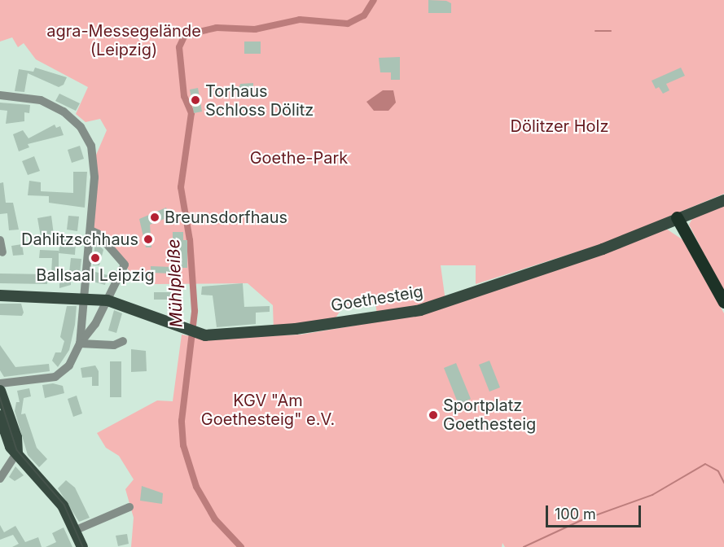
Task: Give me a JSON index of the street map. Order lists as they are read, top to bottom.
{
  "streets": {
    "main road": ["Goethesteig"]
  },
  "water": ["Mühlpleiße"],
  "parks": [
    "agra-Messegelände (Leipzig)",
    "Dölitzer Holz",
    "Goethe-Park",
    "KGV \"Am Goethesteig\" e.V."
  ],
  "places": [
    "Torhaus Schloss Dölitz",
    "Breunsdorfhaus",
    "Dahlitzschhaus",
    "Ballsaal Leipzig",
    "Sportplatz Goethesteig"
  ],
  "scale_bar": "100 m"
}
